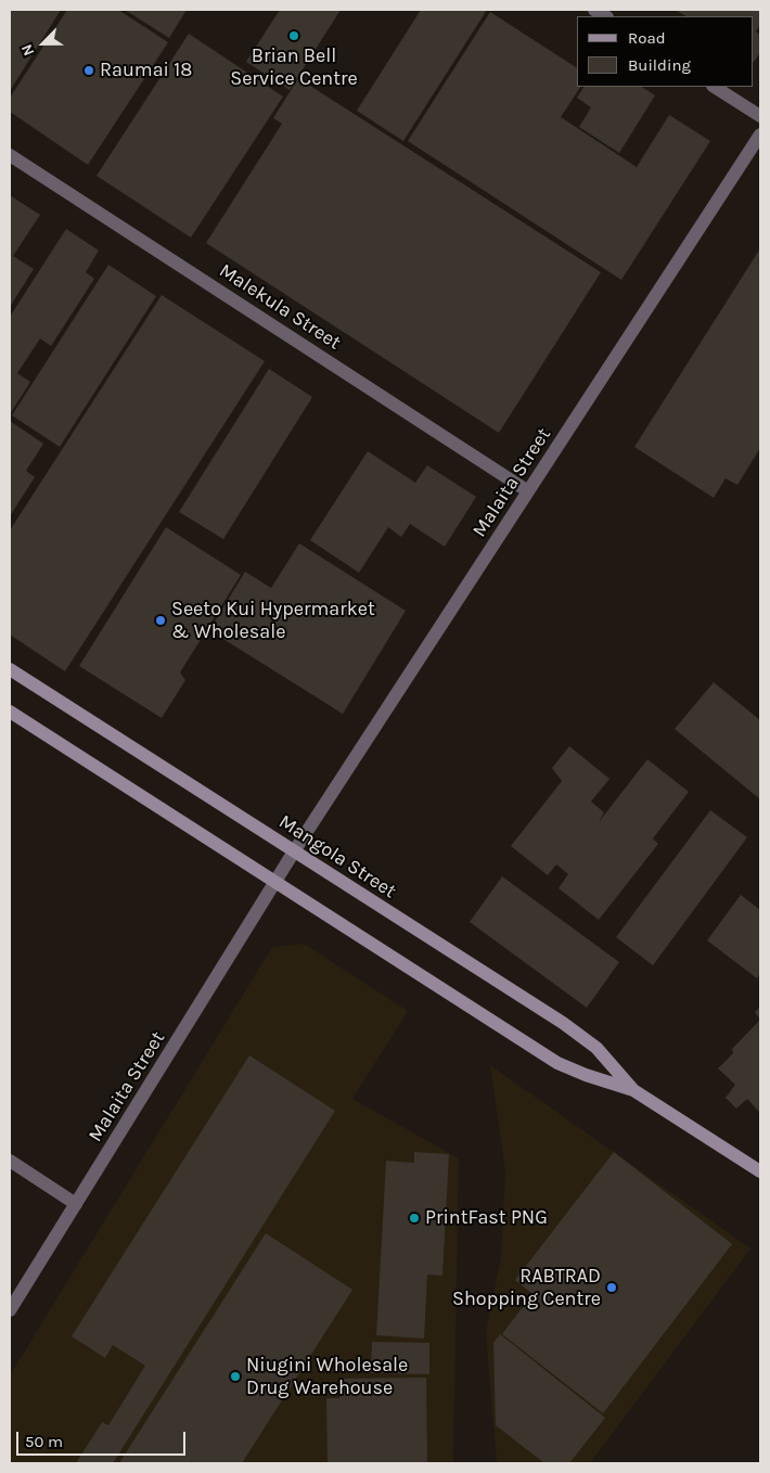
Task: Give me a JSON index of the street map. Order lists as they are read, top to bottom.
{
  "streets": {
    "main road": ["Mangola Street"],
    "street": ["Malekula Street", "Malaita Street"]
  },
  "crossings": [
    ["Malekula Street", "Malaita Street"],
    ["Malaita Street", "Mangola Street"]
  ],
  "places": [
    "Brian Bell Service Centre",
    "Raumai 18",
    "Seeto Kui Hypermarket & Wholesale",
    "PrintFast PNG",
    "RABTRAD Shopping Centre",
    "Niugini Wholesale Drug Warehouse"
  ],
  "legend": ["Road", "Building"],
  "scale_bar": "50 m",
  "north": "bottom left"
}
